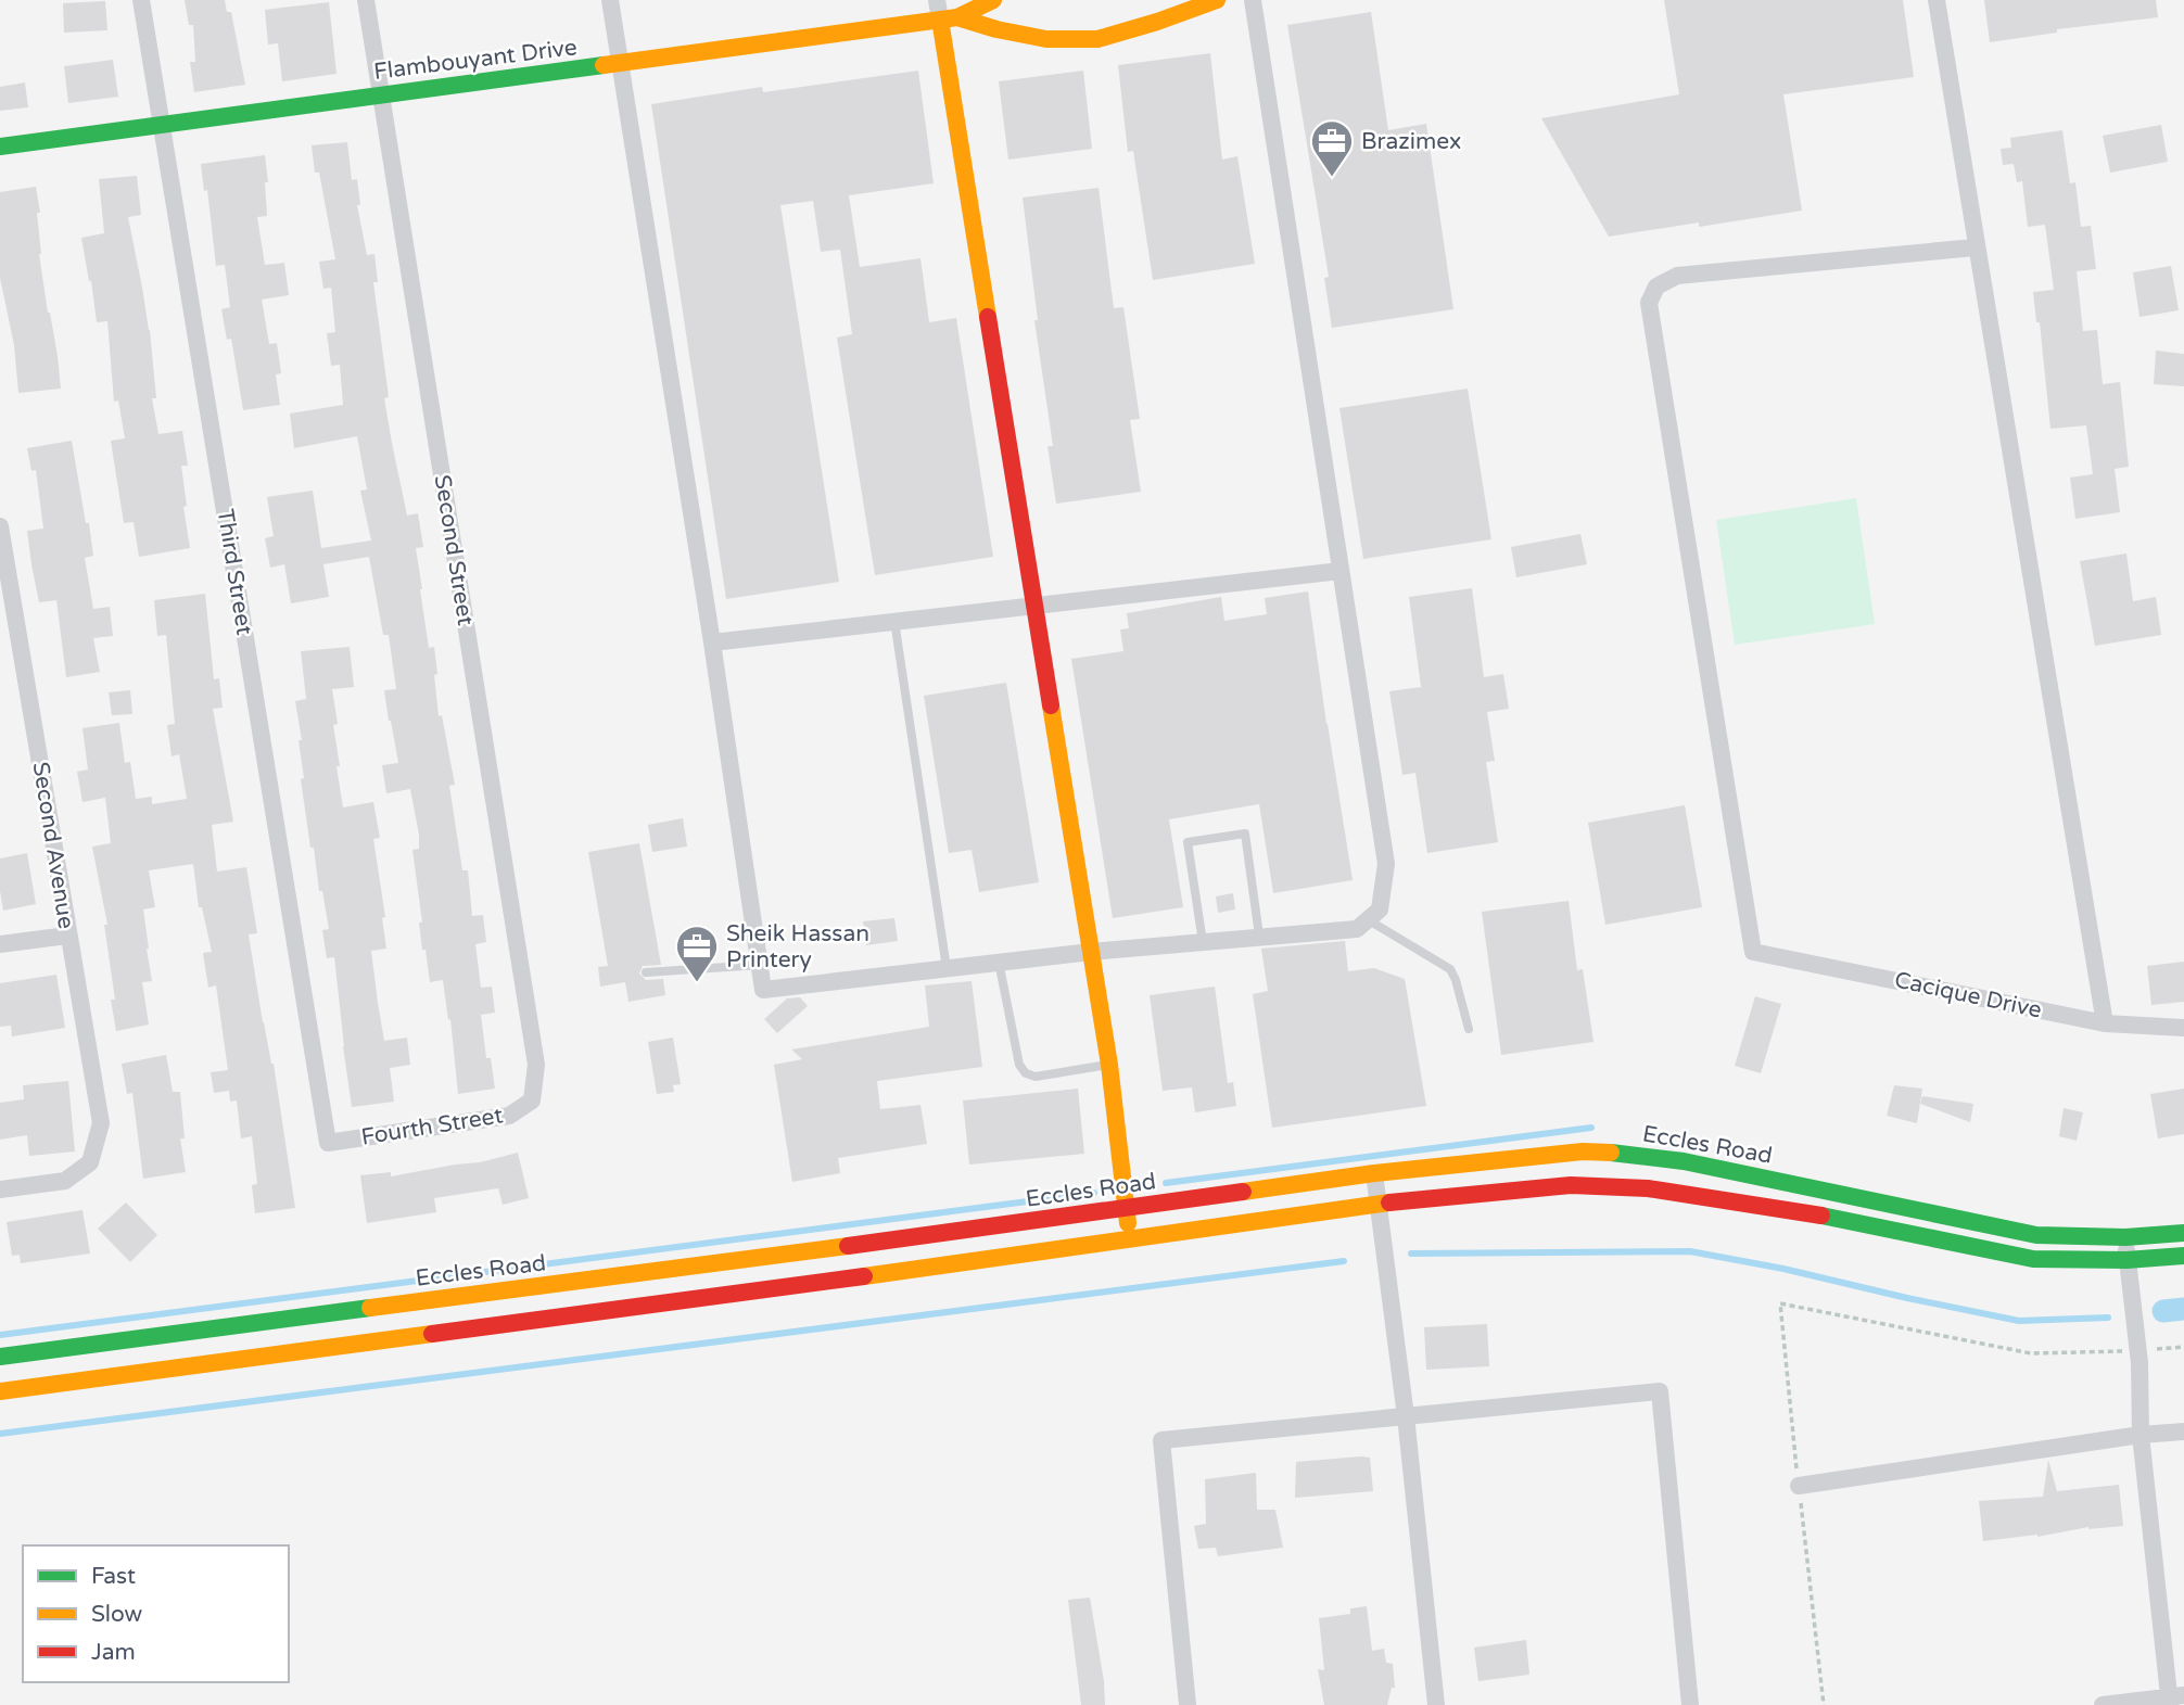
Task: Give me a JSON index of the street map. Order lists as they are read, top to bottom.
{
  "streets": {
    "street": [
      "Flambouyant Drive",
      "Second Street",
      "Third Street",
      "Second Avenue",
      "Cacique Drive",
      "Fourth Street",
      "Eccles Road"
    ]
  },
  "crossings": [
    ["Flambouyant Drive", "Second Street"],
    ["Flambouyant Drive", "Third Street"],
    ["Second Street", "Fourth Street"],
    ["Third Street", "Fourth Street"]
  ],
  "places": {
    "office": ["Brazimex", "Sheik Hassan Printery"]
  },
  "legend": ["Fast", "Slow", "Jam"]
}
